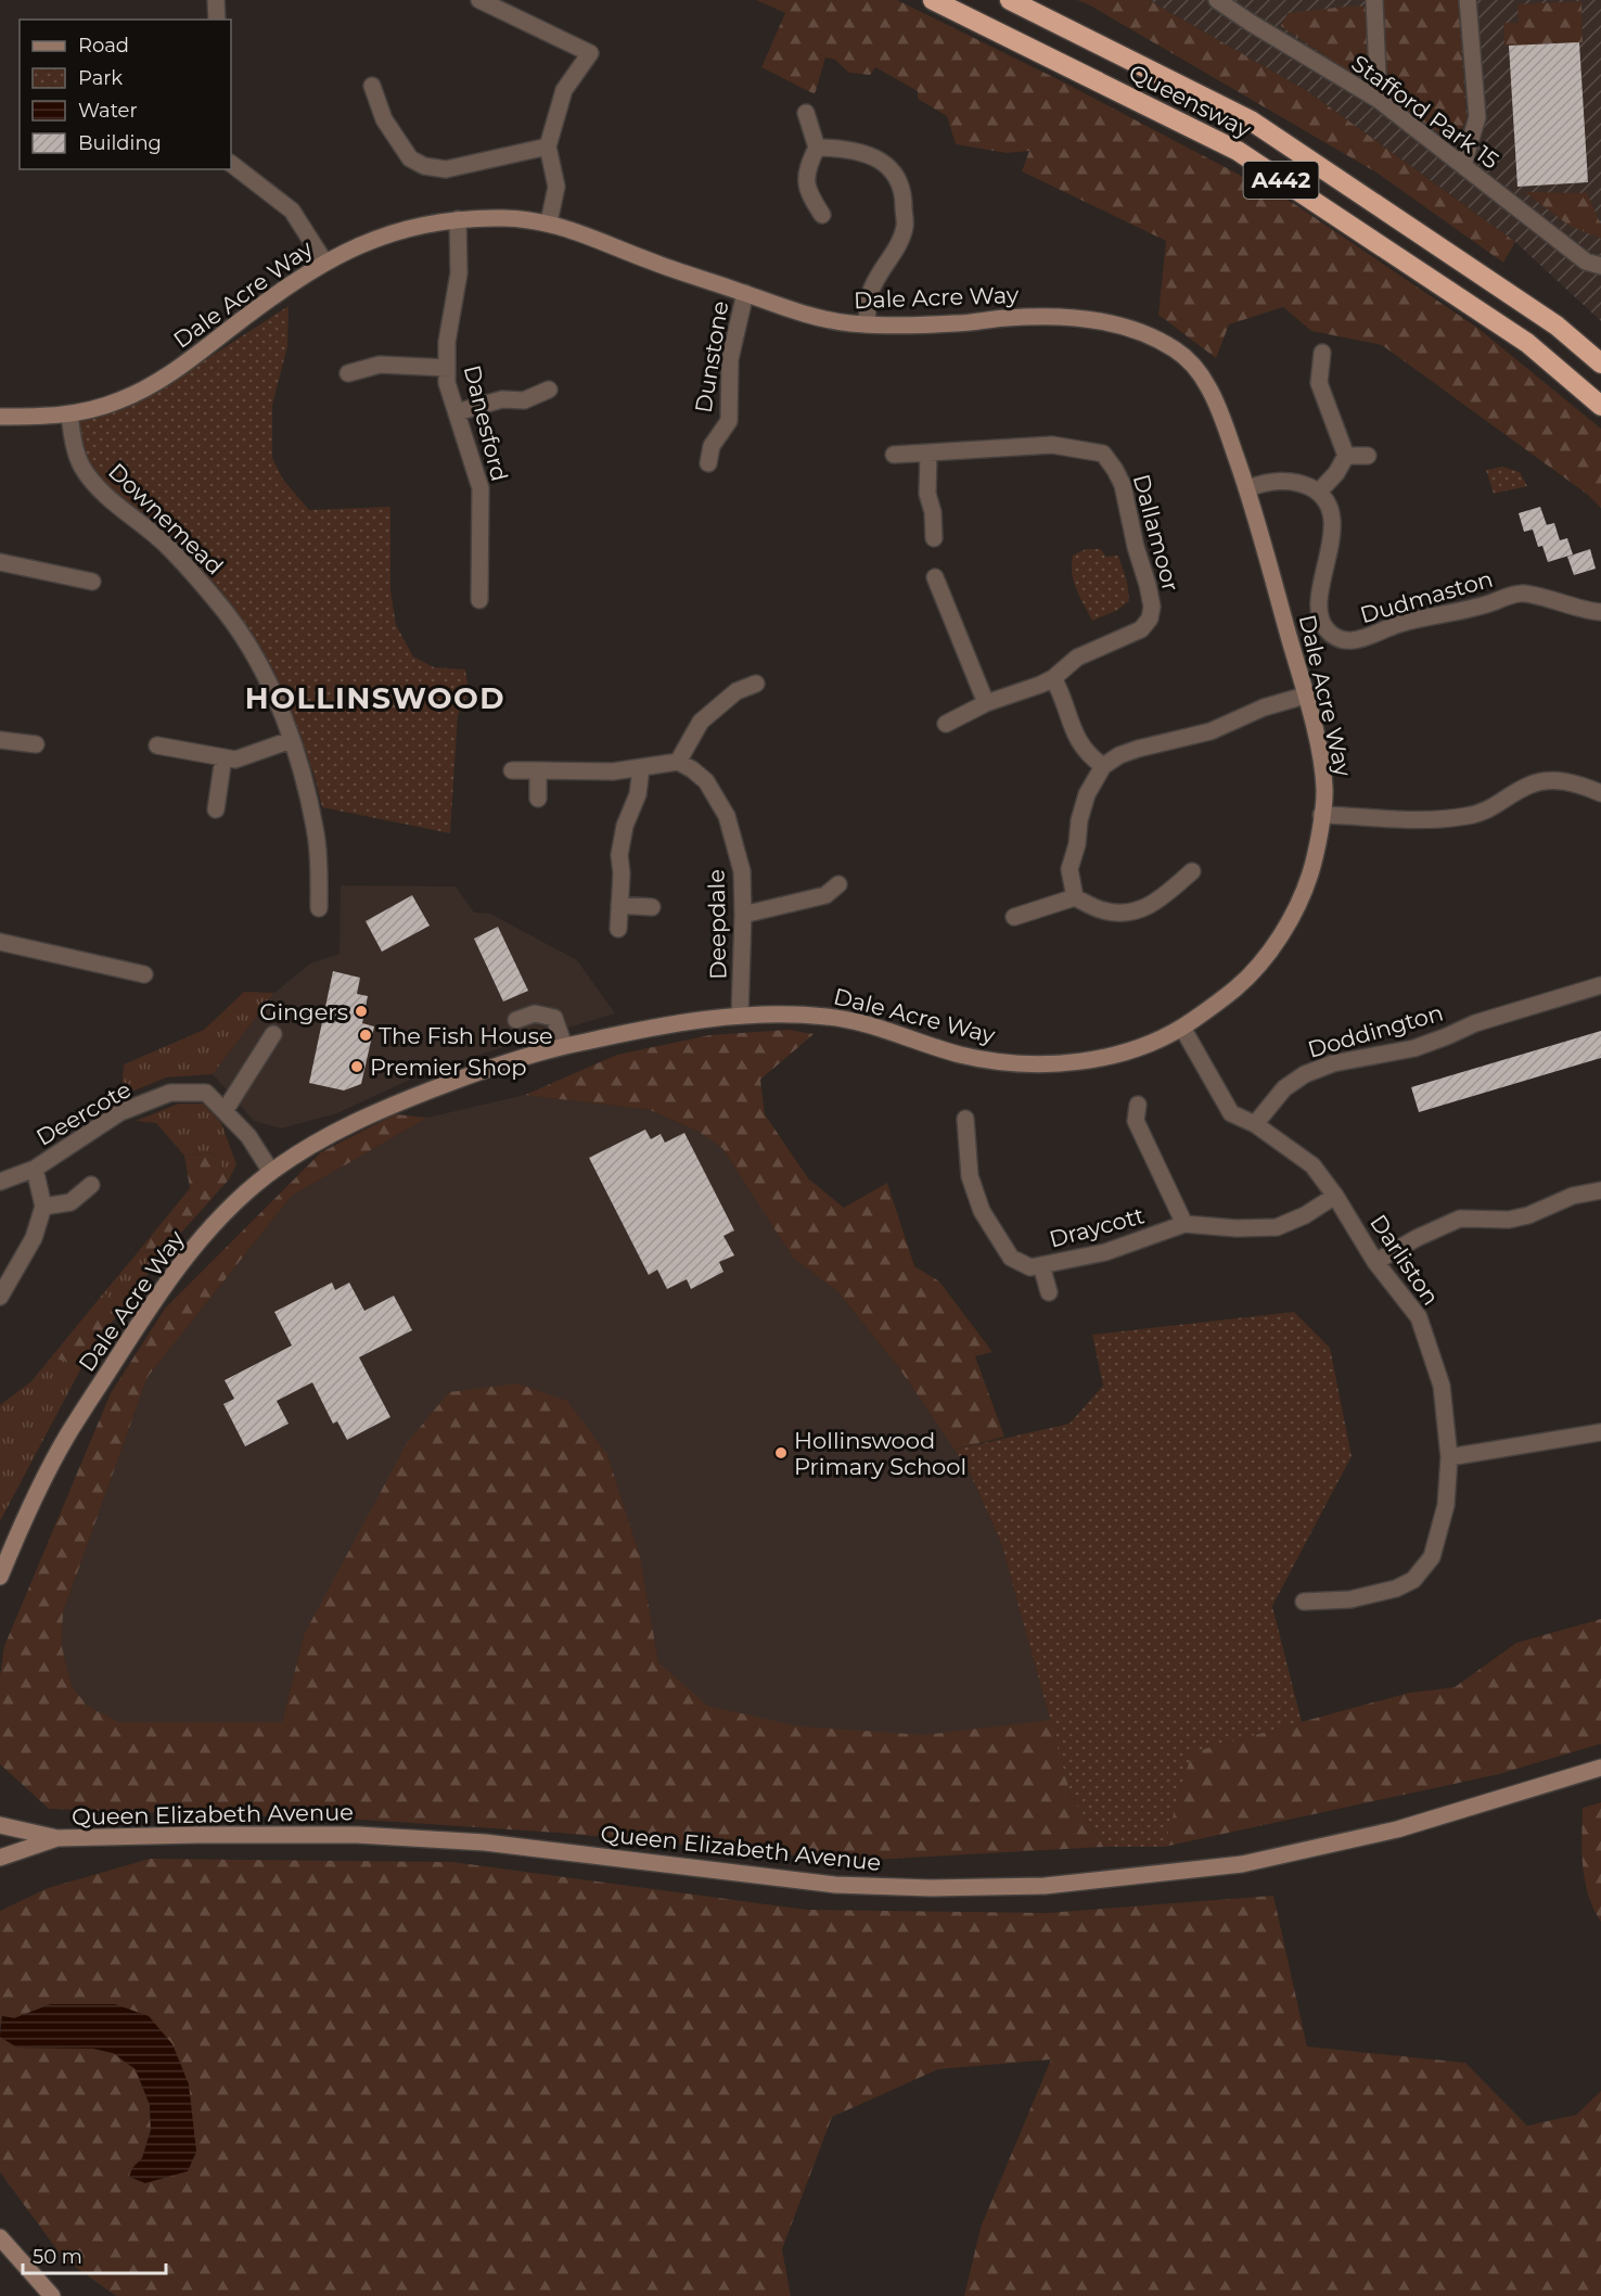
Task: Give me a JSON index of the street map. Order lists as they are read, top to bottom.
{
  "streets": {
    "highway": ["Queensway", "A442"],
    "street": [
      "Stafford Park 15",
      "Dale Acre Way",
      "Dunstone",
      "Danesford",
      "Downemead",
      "Dallamoor",
      "Dudmaston",
      "Deepdale",
      "Doddington",
      "Deercote",
      "Draycott",
      "Darliston",
      "Queen Elizabeth Avenue"
    ]
  },
  "crossings": [
    ["Dale Acre Way", "Dunstone"],
    ["Dale Acre Way", "Danesford"],
    ["Dale Acre Way", "Downemead"],
    ["Dale Acre Way", "Deepdale"],
    ["Dale Acre Way", "Deercote"],
    ["Dale Acre Way", "Darliston"],
    ["Doddington", "Darliston"],
    ["Draycott", "Darliston"]
  ],
  "districts": ["HOLLINSWOOD"],
  "places": [
    "Gingers",
    "The Fish House",
    "Premier Shop",
    "Hollinswood Primary School"
  ],
  "legend": [
    "Road",
    "Park",
    "Water",
    "Building"
  ],
  "scale_bar": "50 m"
}
